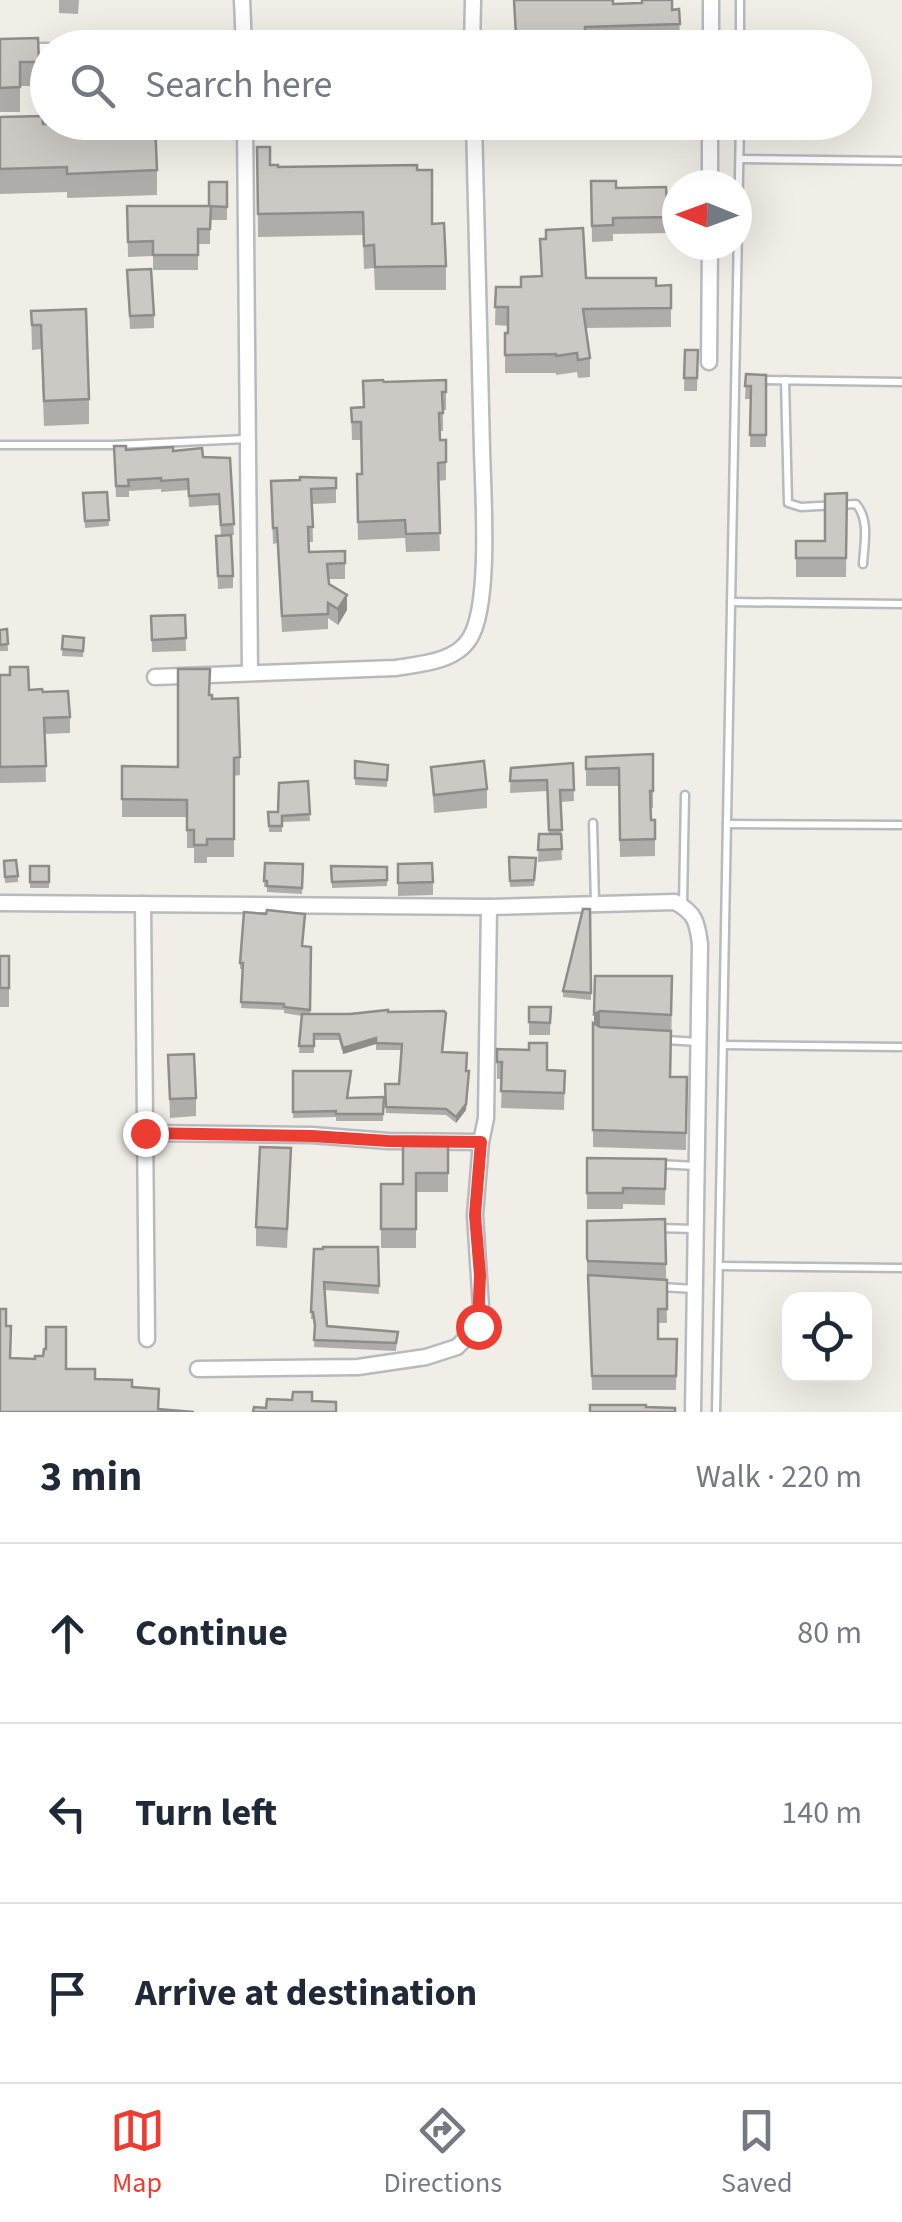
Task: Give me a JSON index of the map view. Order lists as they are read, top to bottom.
{
  "north": "left",
  "page": {
    "search": "Search here",
    "heading": ["3 min", "Walk · 220 m"],
    "list": [
      ["Continue", "80 m"],
      ["Turn left", "140 m"],
      "Arrive at destination"
    ],
    "nav": ["Map", "Directions", "Saved"]
  }
}
